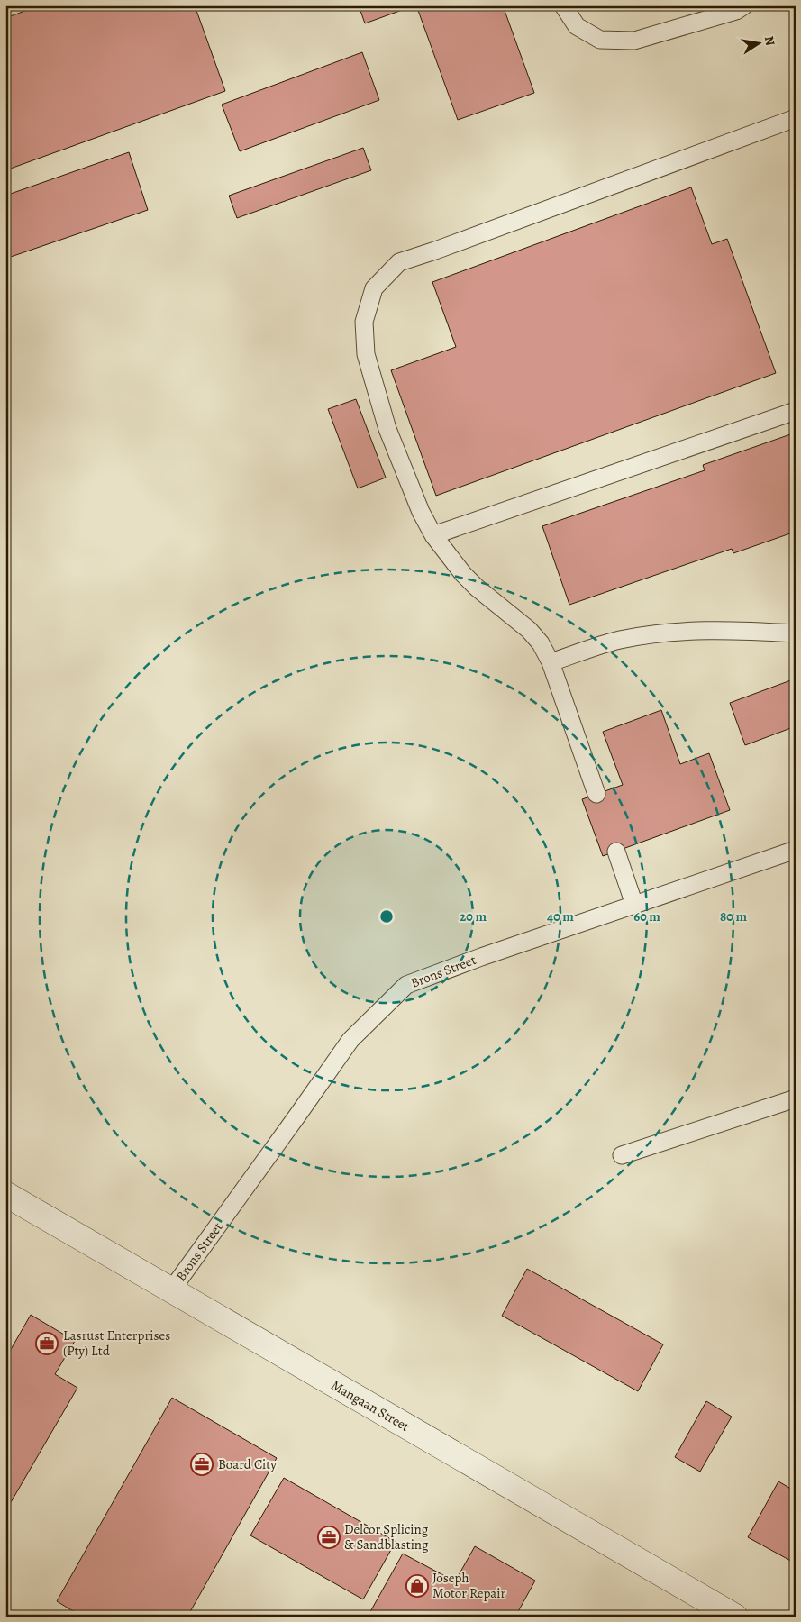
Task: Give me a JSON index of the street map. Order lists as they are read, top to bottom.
{
  "streets": {
    "street": ["Mangaan Street"],
    "lane": ["Brons Street"]
  },
  "crossings": [
    ["Brons Street", "Mangaan Street"]
  ],
  "places": {
    "office": ["Lasrust Enterprises (Pty) Ltd", "Board City", "Delcor Splicing & Sandblasting"],
    "shop": ["Joseph Motor Repair"]
  },
  "north": "right",
  "rings": [
    "20 m",
    "40 m",
    "60 m",
    "80 m"
  ]
}
